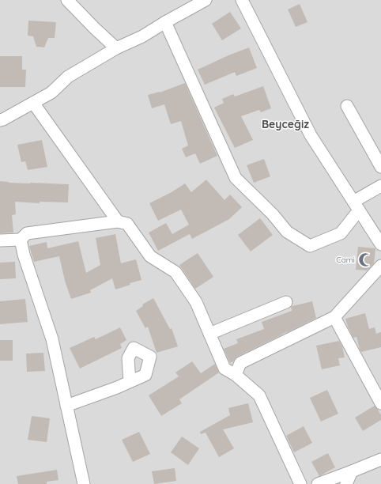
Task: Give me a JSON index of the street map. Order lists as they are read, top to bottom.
{
  "districts": ["Beyceğiz"],
  "places": {
    "mosque": ["Cami"]
  }
}
